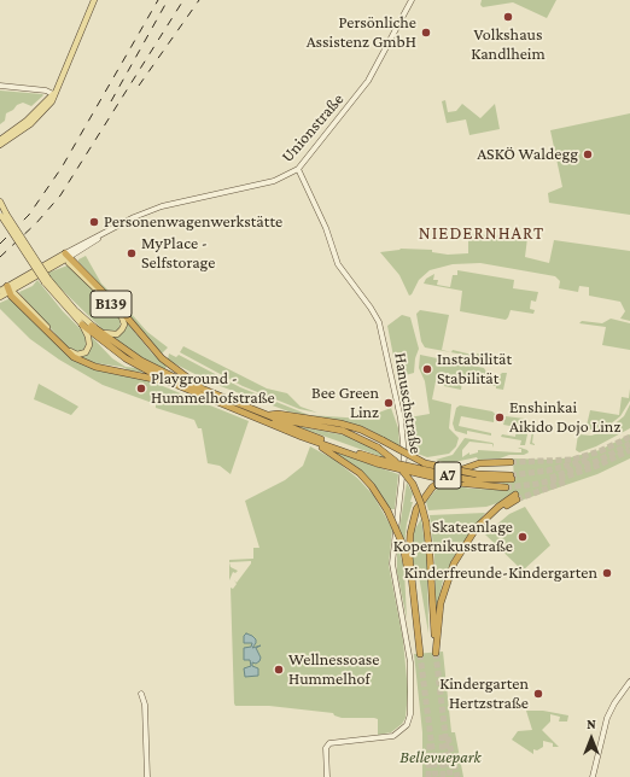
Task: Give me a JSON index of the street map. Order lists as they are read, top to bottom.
{
  "streets": {
    "highway": ["A7"],
    "main road": ["Unionstraße", "B139"],
    "street": ["Hanuschstraße"]
  },
  "crossings": [
    ["Unionstraße", "B139"],
    ["Unionstraße", "Hanuschstraße"]
  ],
  "districts": ["NIEDERNHART"],
  "parks": ["Bellevuepark"],
  "places": [
    "Volkshaus Kandlheim",
    "Persönliche Assistenz GmbH",
    "ASKÖ Waldegg",
    "Personenwagenwerkstätte",
    "MyPlace - Selfstorage",
    "Instabilität Stabilität",
    "Playground - Hummelhofstraße",
    "Bee Green Linz",
    "Enshinkai Aikido Dojo Linz",
    "Skateanlage Kopernikusstraße",
    "Kinderfreunde-Kindergarten",
    "Wellnessoase Hummelhof",
    "Kindergarten Hertzstraße"
  ],
  "north": "top"
}
